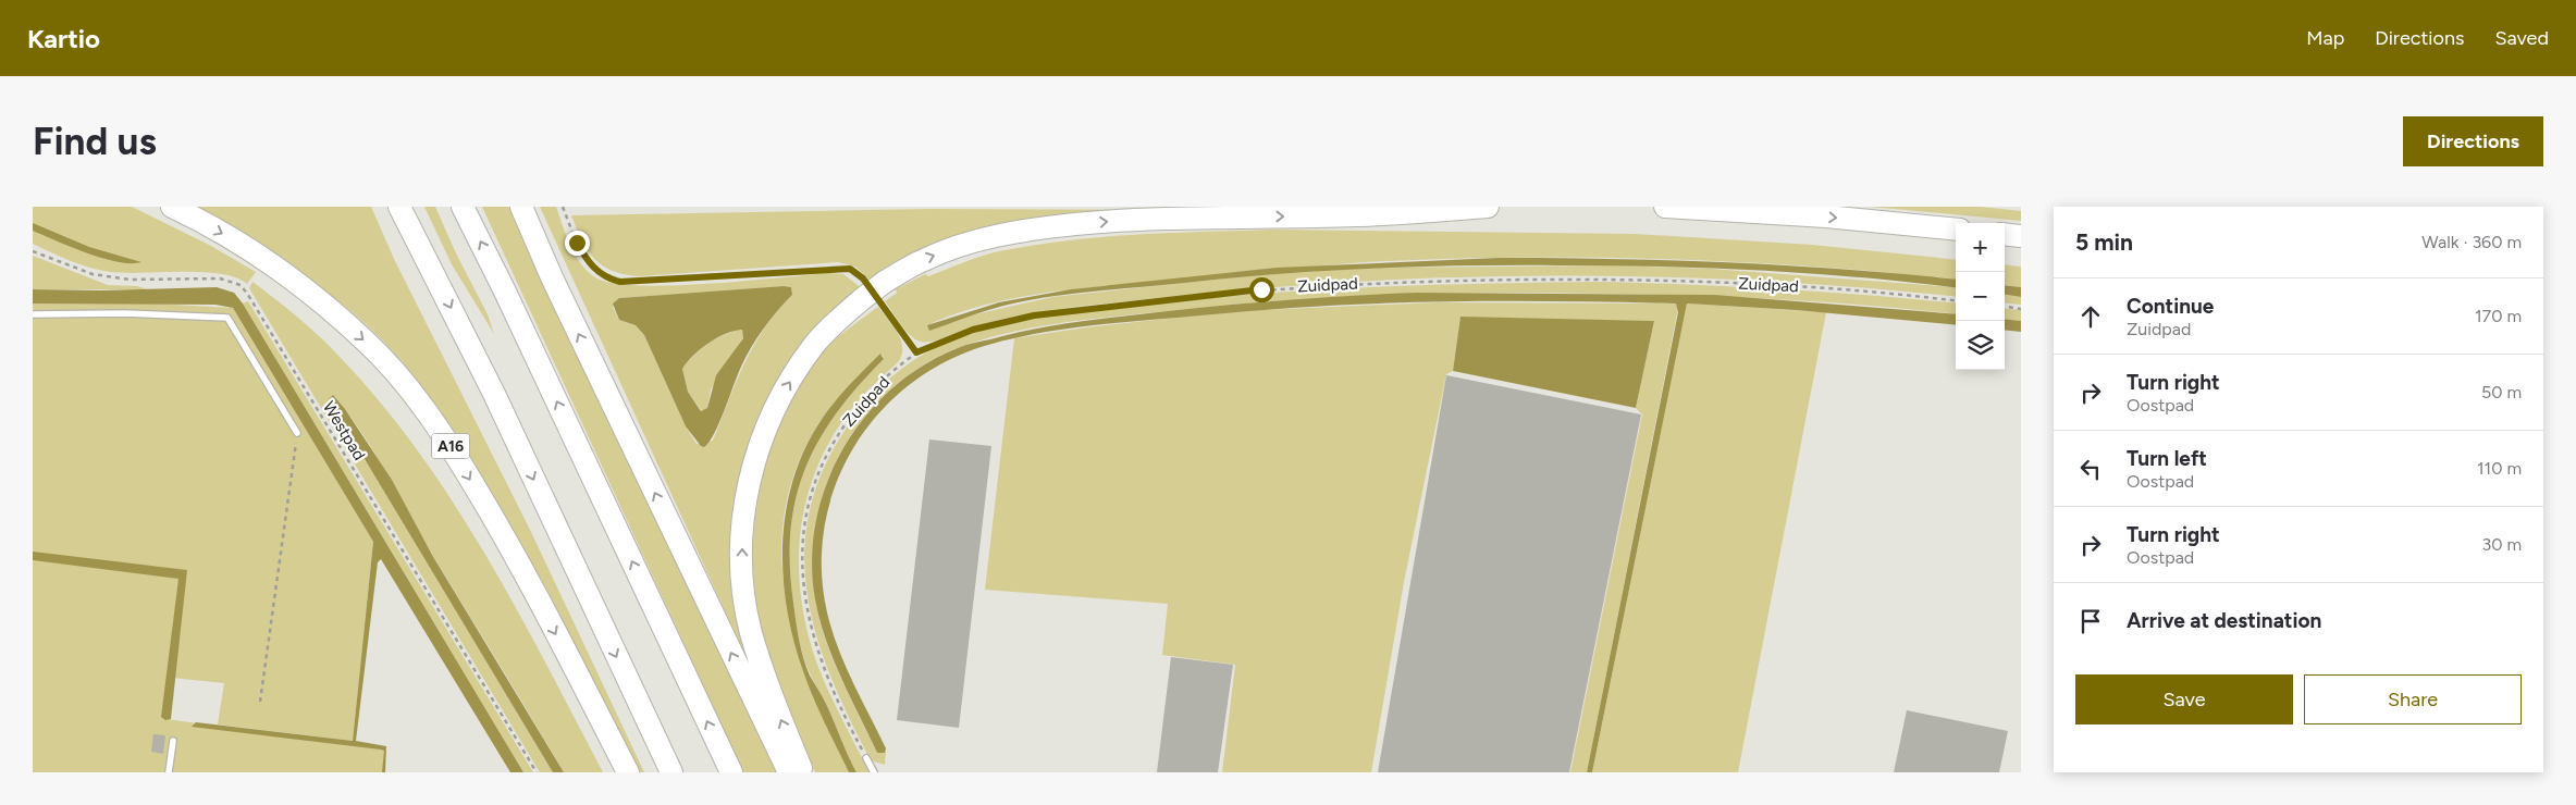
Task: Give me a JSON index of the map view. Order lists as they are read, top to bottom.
{
  "streets": {
    "highway": ["A16"],
    "path": ["Zuidpad", "Westpad"]
  },
  "page": {
    "header": "Kartio",
    "nav": ["Map", "Directions", "Saved"],
    "buttons": [
      "Directions",
      ["Save", "Share"]
    ],
    "title": "Find us",
    "heading": ["5 min", "Walk · 360 m"],
    "map_buttons": ["+", "−"],
    "list": [
      ["Continue", "Zuidpad", "170 m"],
      ["Turn right", "Oostpad", "50 m"],
      ["Turn left", "Oostpad", "110 m"],
      ["Turn right", "Oostpad", "30 m"],
      "Arrive at destination"
    ]
  }
}
